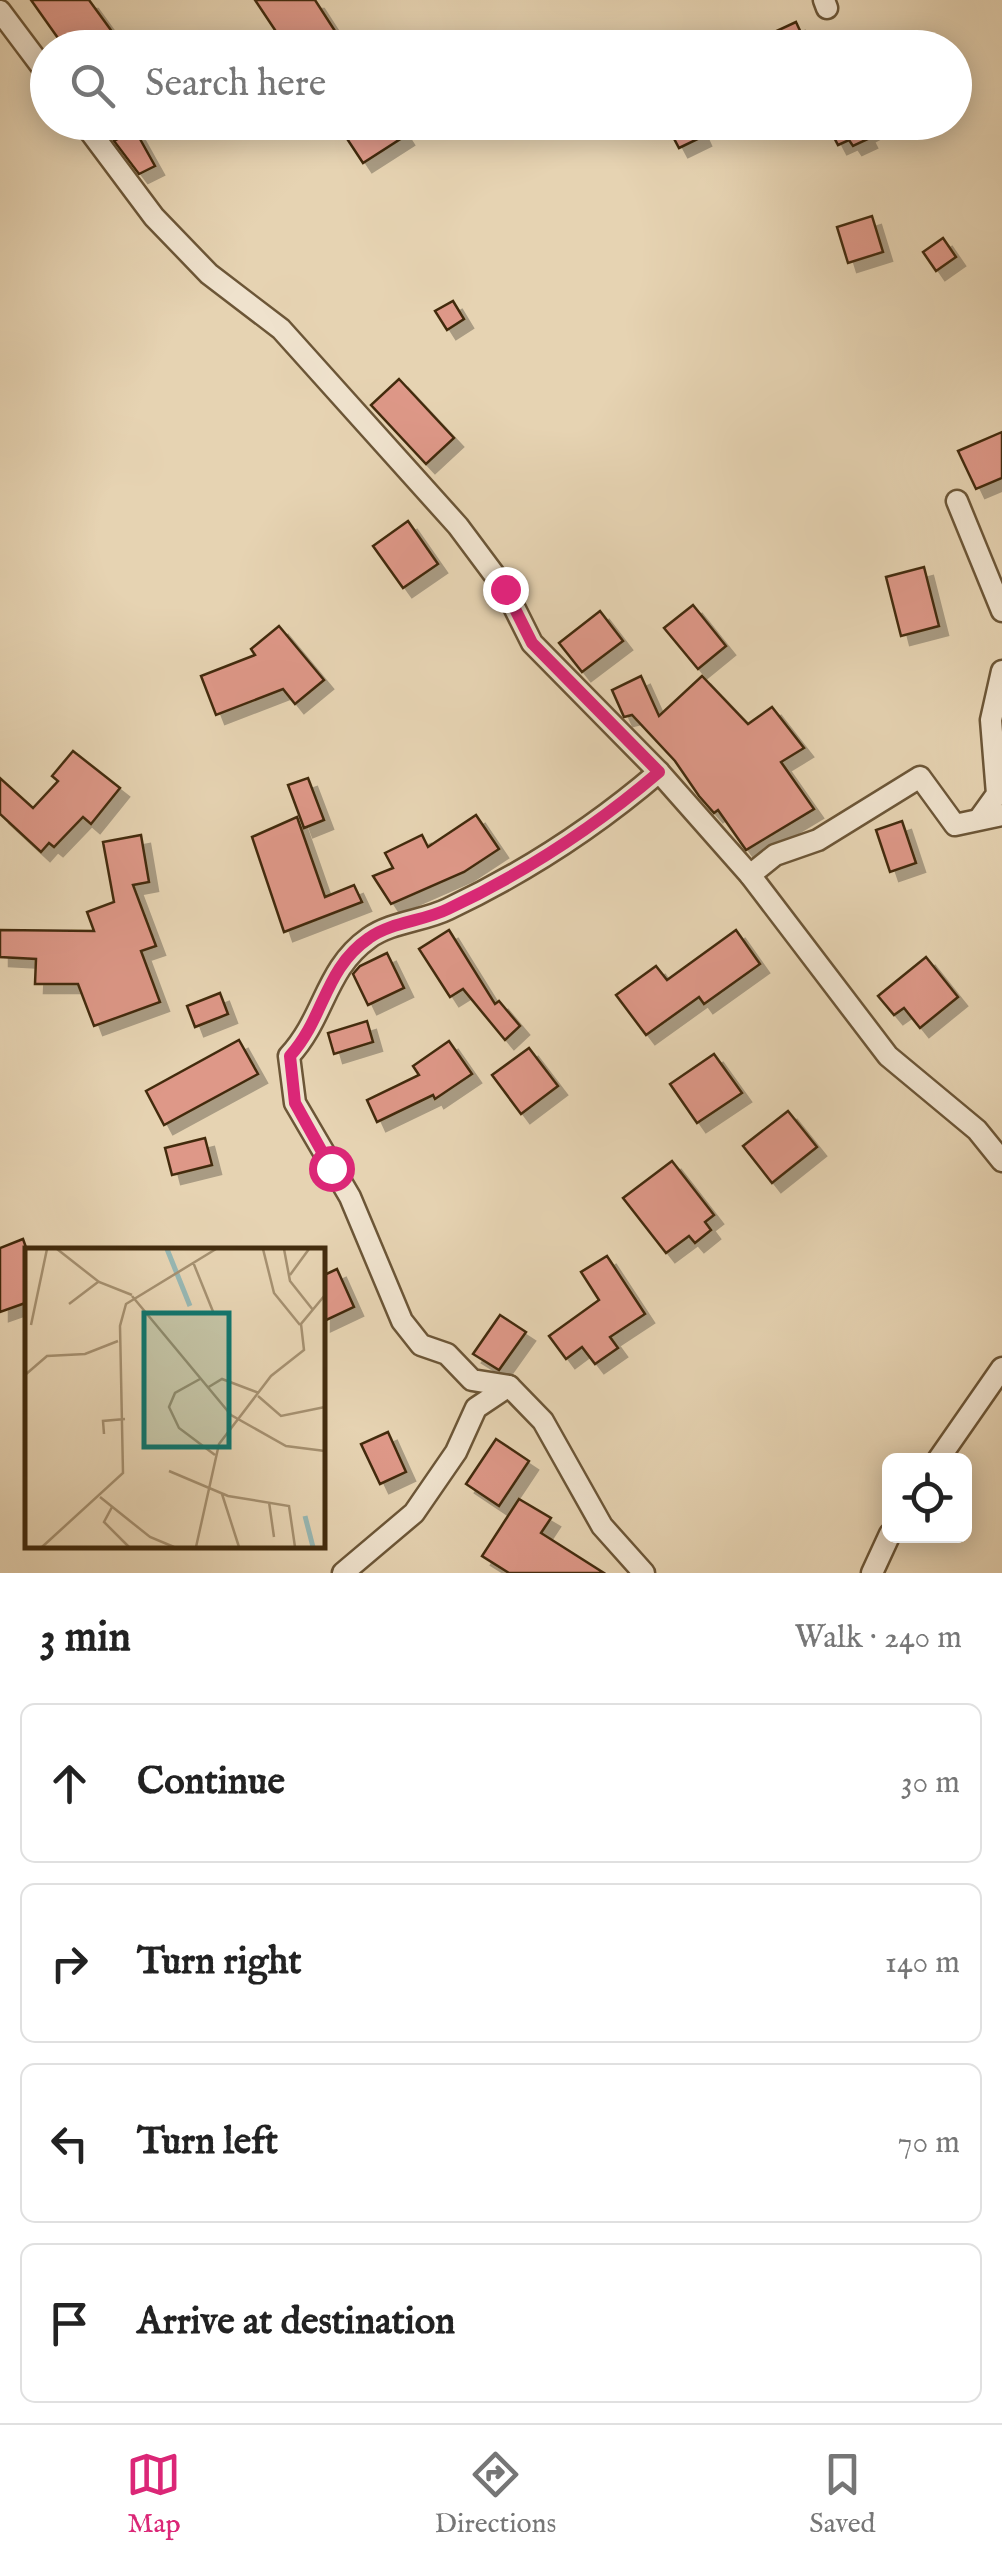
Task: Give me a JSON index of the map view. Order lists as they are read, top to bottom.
{
  "page": {
    "search": "Search here",
    "heading": ["3 min", "Walk · 240 m"],
    "list": [
      ["Continue", "30 m"],
      ["Turn right", "140 m"],
      ["Turn left", "70 m"],
      "Arrive at destination"
    ],
    "nav": ["Map", "Directions", "Saved"]
  }
}
